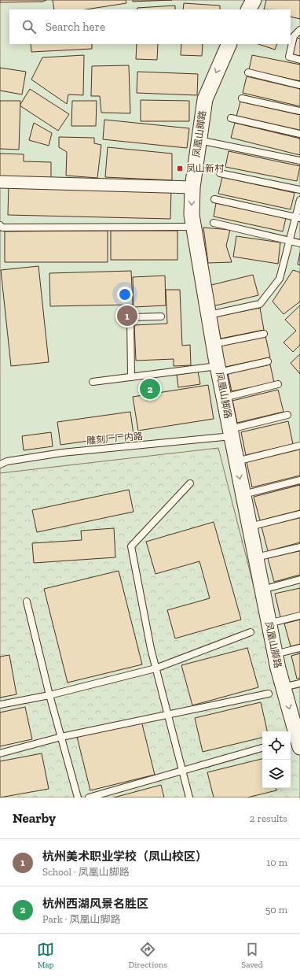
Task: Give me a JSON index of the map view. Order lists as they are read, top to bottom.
{
  "streets": {
    "street": ["凤凰山脚路"],
    "lane": ["雕刻厂厂内路"]
  },
  "crossings": [
    ["凤凰山脚路", "雕刻厂厂内路"]
  ],
  "places": {
    "transit": ["凤山新村"]
  },
  "page": {
    "search": "Search here",
    "pins": ["1", "2"],
    "heading": ["Nearby", "2 results"],
    "list": [
      {
        "mark": "1",
        "name": "杭州美术职业学校（凤山校区）",
        "note": "School · 凤凰山脚路",
        "value": "10 m"
      },
      {
        "mark": "2",
        "name": "杭州西湖风景名胜区",
        "note": "Park · 凤凰山脚路",
        "value": "50 m"
      }
    ],
    "nav": ["Map", "Directions", "Saved"]
  }
}
